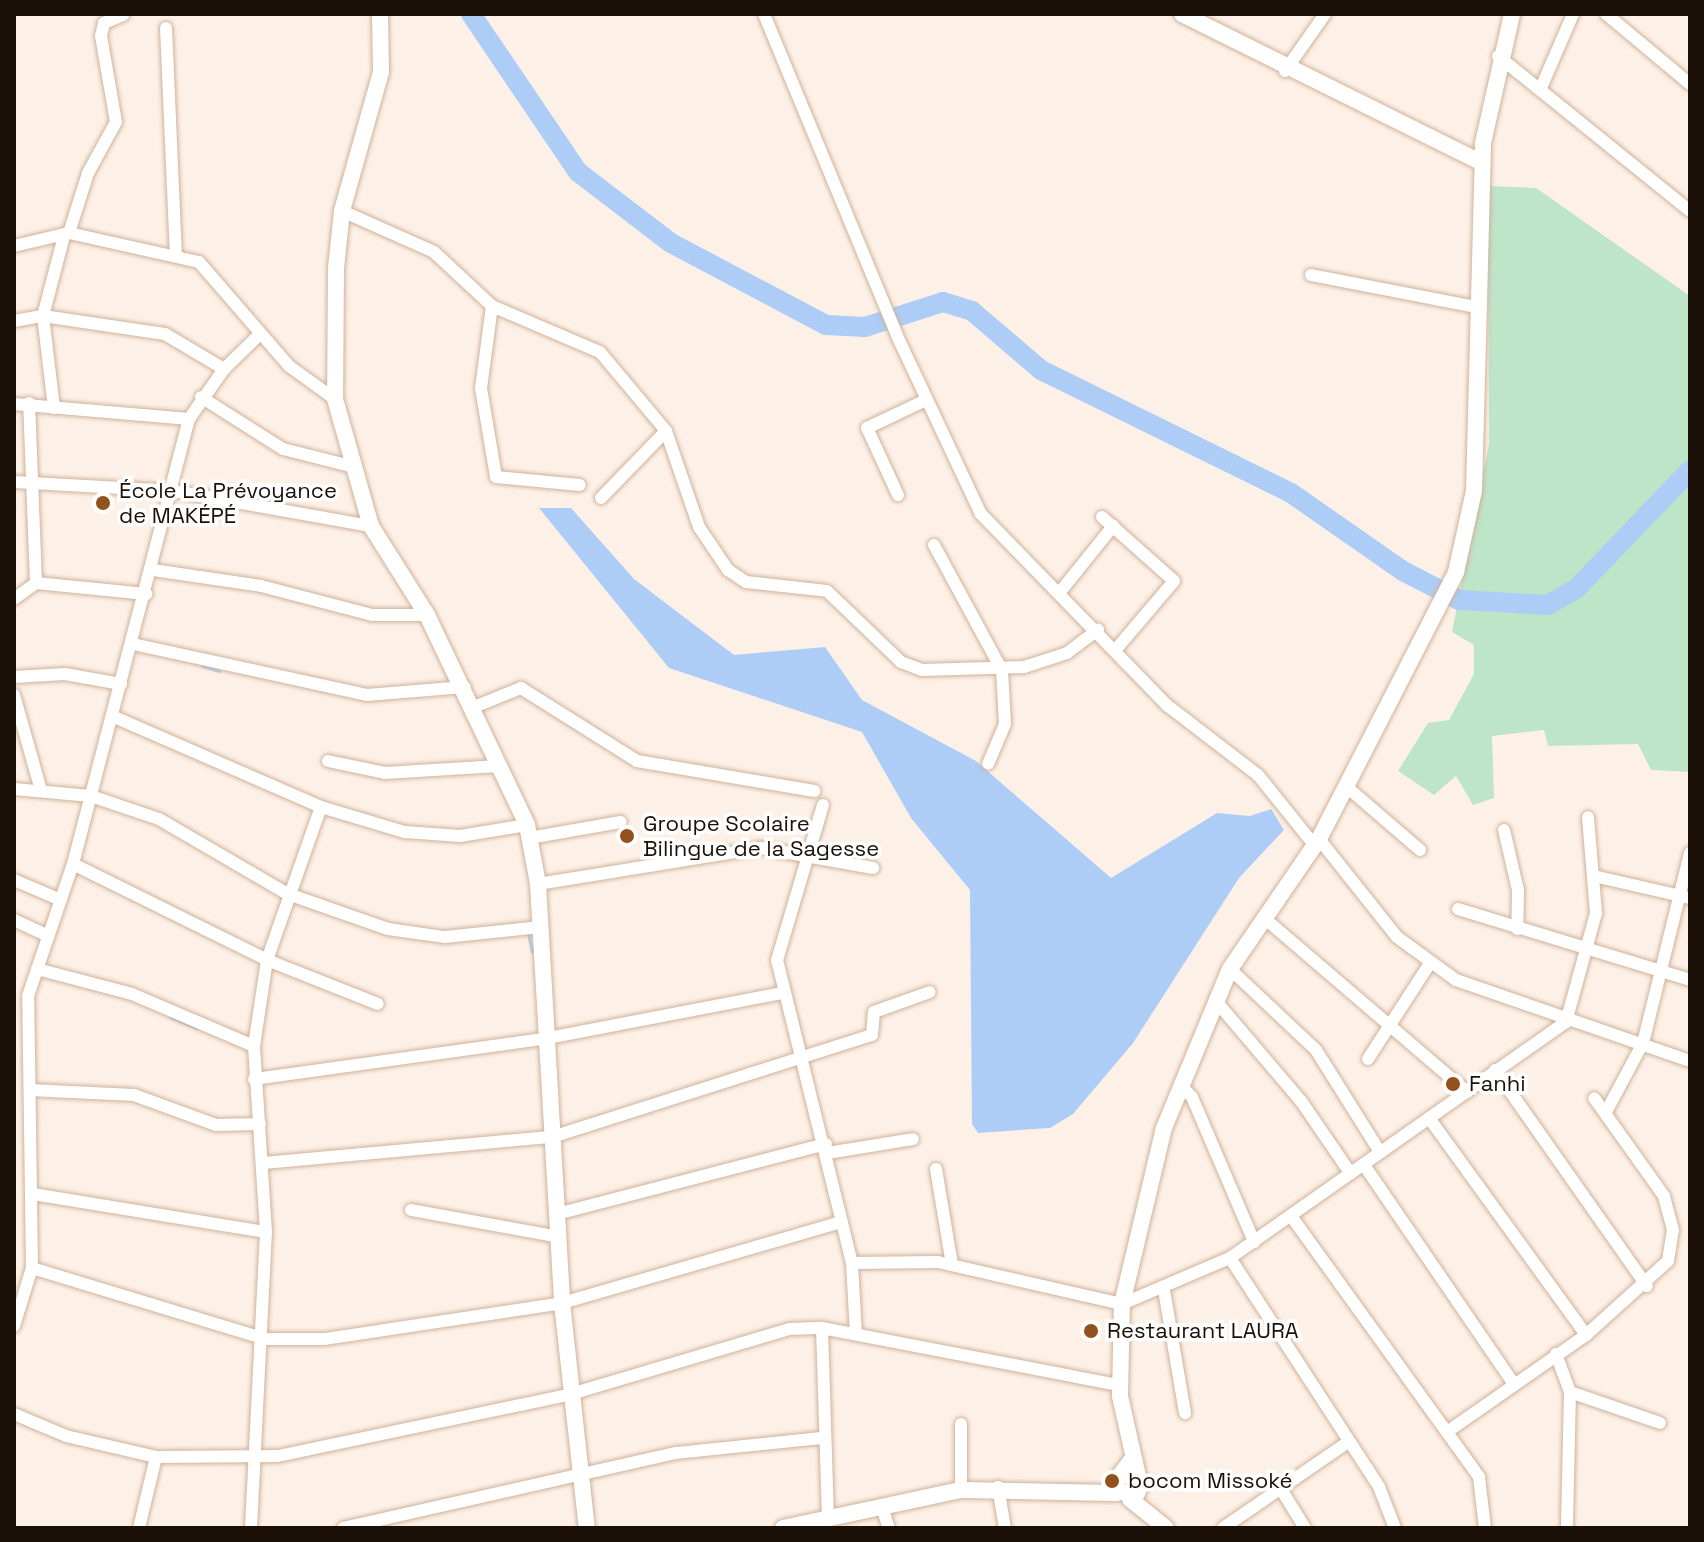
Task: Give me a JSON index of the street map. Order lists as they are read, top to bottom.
{
  "places": [
    "École La Prévoyance de MAKÉPÉ",
    "Groupe Scolaire Bilingue de la Sagesse",
    "Fanhi",
    "Restaurant LAURA",
    "bocom Missoké"
  ]
}
